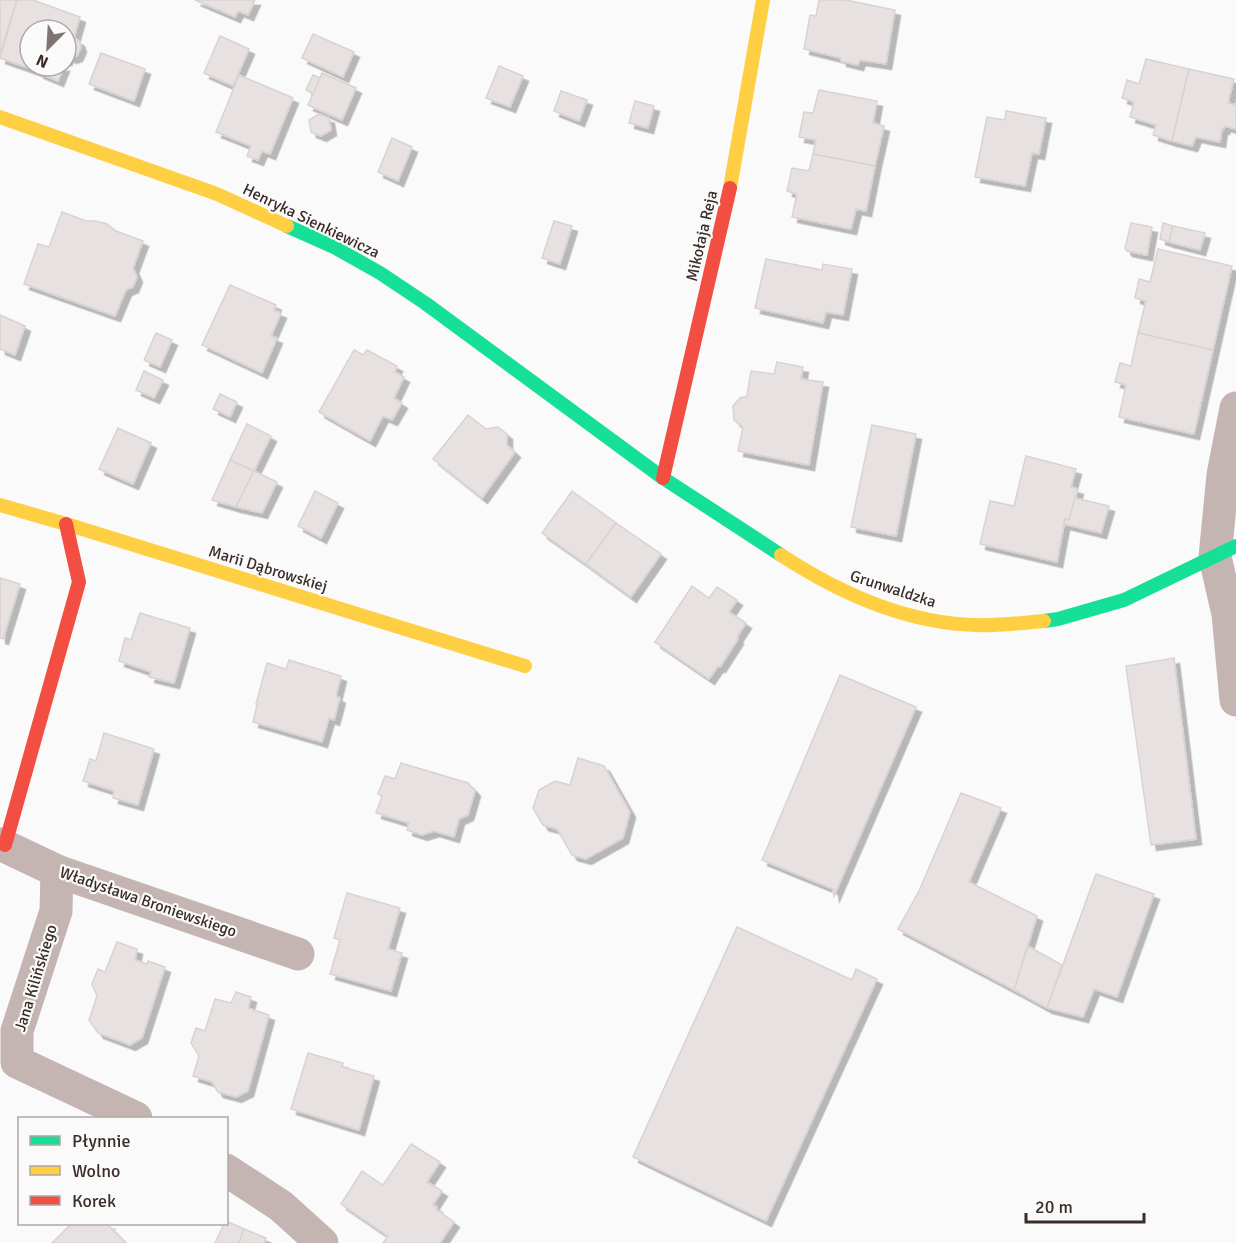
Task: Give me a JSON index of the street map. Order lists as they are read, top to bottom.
{
  "streets": {
    "street": [
      "Henryka Sienkiewicza",
      "Mikołaja Reja",
      "Marii Dąbrowskiej",
      "Grunwaldzka",
      "Władysława Broniewskiego",
      "Jana Kilińskiego"
    ]
  },
  "crossings": [
    ["Henryka Sienkiewicza", "Mikołaja Reja"],
    ["Henryka Sienkiewicza", "Grunwaldzka"],
    ["Mikołaja Reja", "Grunwaldzka"],
    ["Władysława Broniewskiego", "Jana Kilińskiego"]
  ],
  "legend": ["Płynnie", "Wolno", "Korek"],
  "scale_bar": "20 m",
  "north": "bottom left"
}
